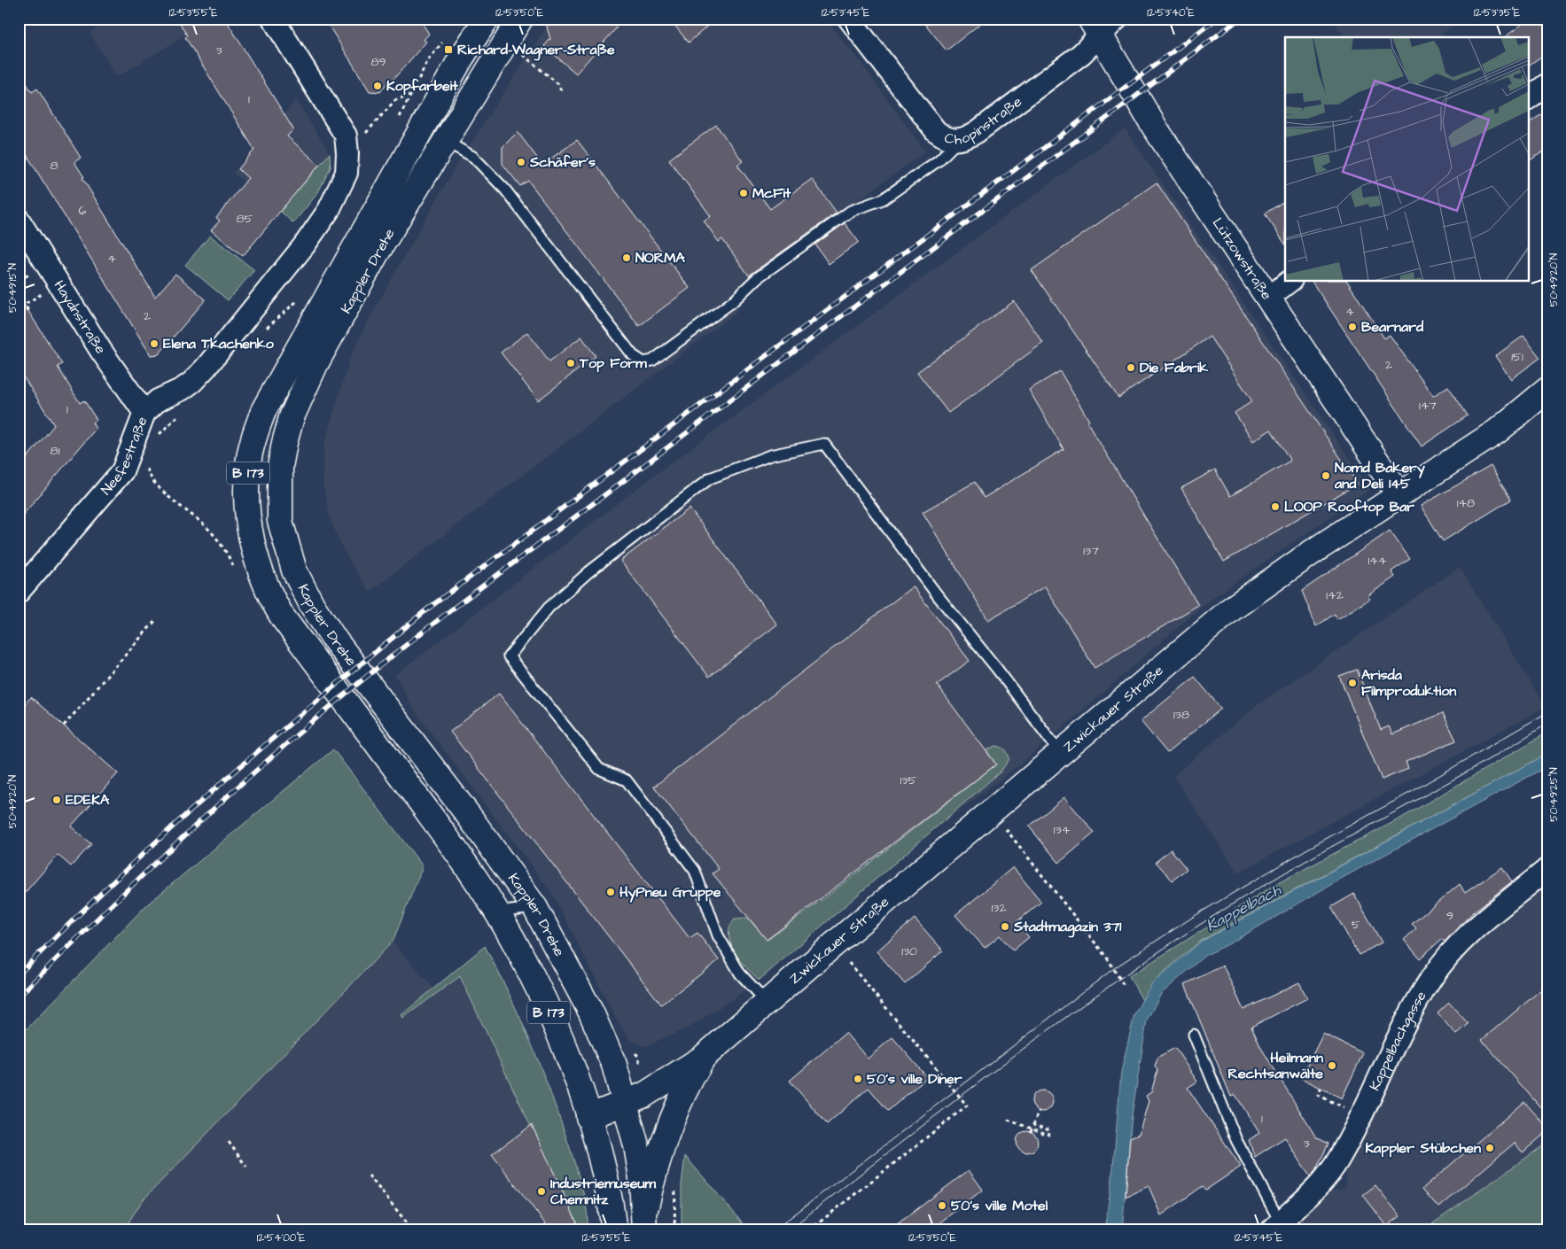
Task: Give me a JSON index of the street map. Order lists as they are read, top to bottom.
{
  "streets": {
    "main road": [
      "Lützowstraße",
      "Kappler Drehe",
      "B 173",
      "Zwickauer Straße"
    ],
    "street": [
      "Chopinstraße",
      "Haydnstraße",
      "Neefestraße",
      "Kappelbachgasse"
    ]
  },
  "crossings": [
    ["Chopinstraße", "Lützowstraße"],
    ["Lützowstraße", "Zwickauer Straße"],
    ["Kappler Drehe", "B 173"],
    ["Kappler Drehe", "Zwickauer Straße"],
    ["Haydnstraße", "Neefestraße"],
    ["B 173", "Zwickauer Straße"]
  ],
  "water": ["Kappelbach"],
  "places": {
    "transit": ["Richard-Wagner-Straße"],
    "other": [
      "Kopfarbeit",
      "Schäfer's",
      "McFit",
      "NORMA",
      "Bearnard",
      "Elena Tkachenko",
      "Top Form",
      "Die Fabrik",
      "Nomd Bakery and Deli 145",
      "LOOP Rooftop Bar",
      "Arisda Filmproduktion",
      "EDEKA",
      "HyPneu Gruppe",
      "Stadtmagazin 371",
      "Heilmann Rechtsanwälte",
      "50's ville Diner",
      "Kappler Stübchen",
      "Industriemuseum Chemnitz",
      "50’s ville Motel"
    ]
  },
  "house_numbers": [
    "3",
    "89",
    "1",
    "8",
    "6",
    "85",
    "4",
    "4",
    "2",
    "151",
    "2",
    "147",
    "1",
    "81",
    "148",
    "137",
    "144",
    "142",
    "138",
    "135",
    "134",
    "132",
    "9",
    "5",
    "130",
    "1",
    "3"
  ],
  "coordinates": [
    "12°53'55\"E",
    "12°53'50\"E",
    "12°53'45\"E",
    "12°53'40\"E",
    "12°53'35\"E",
    "50°49'20\"N",
    "50°49'15\"N",
    "50°49'25\"N",
    "12°54'00\"E"
  ]
}
